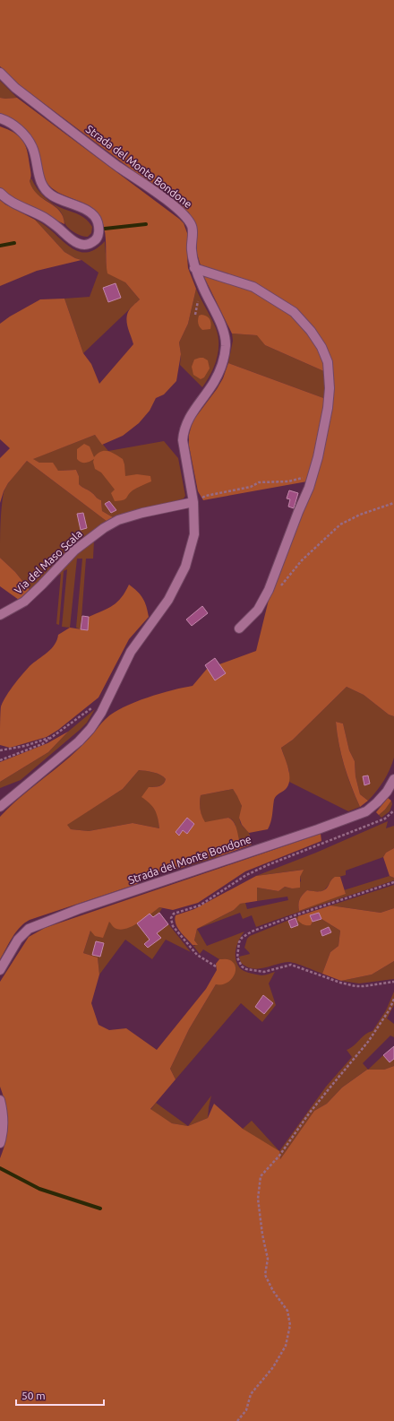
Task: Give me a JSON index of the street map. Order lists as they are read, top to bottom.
{
  "streets": {
    "street": ["Strada del Monte Bondone", "Via del Maso Scala"]
  },
  "crossings": [
    ["Strada del Monte Bondone", "Via del Maso Scala"]
  ],
  "scale_bar": "50 m"
}
